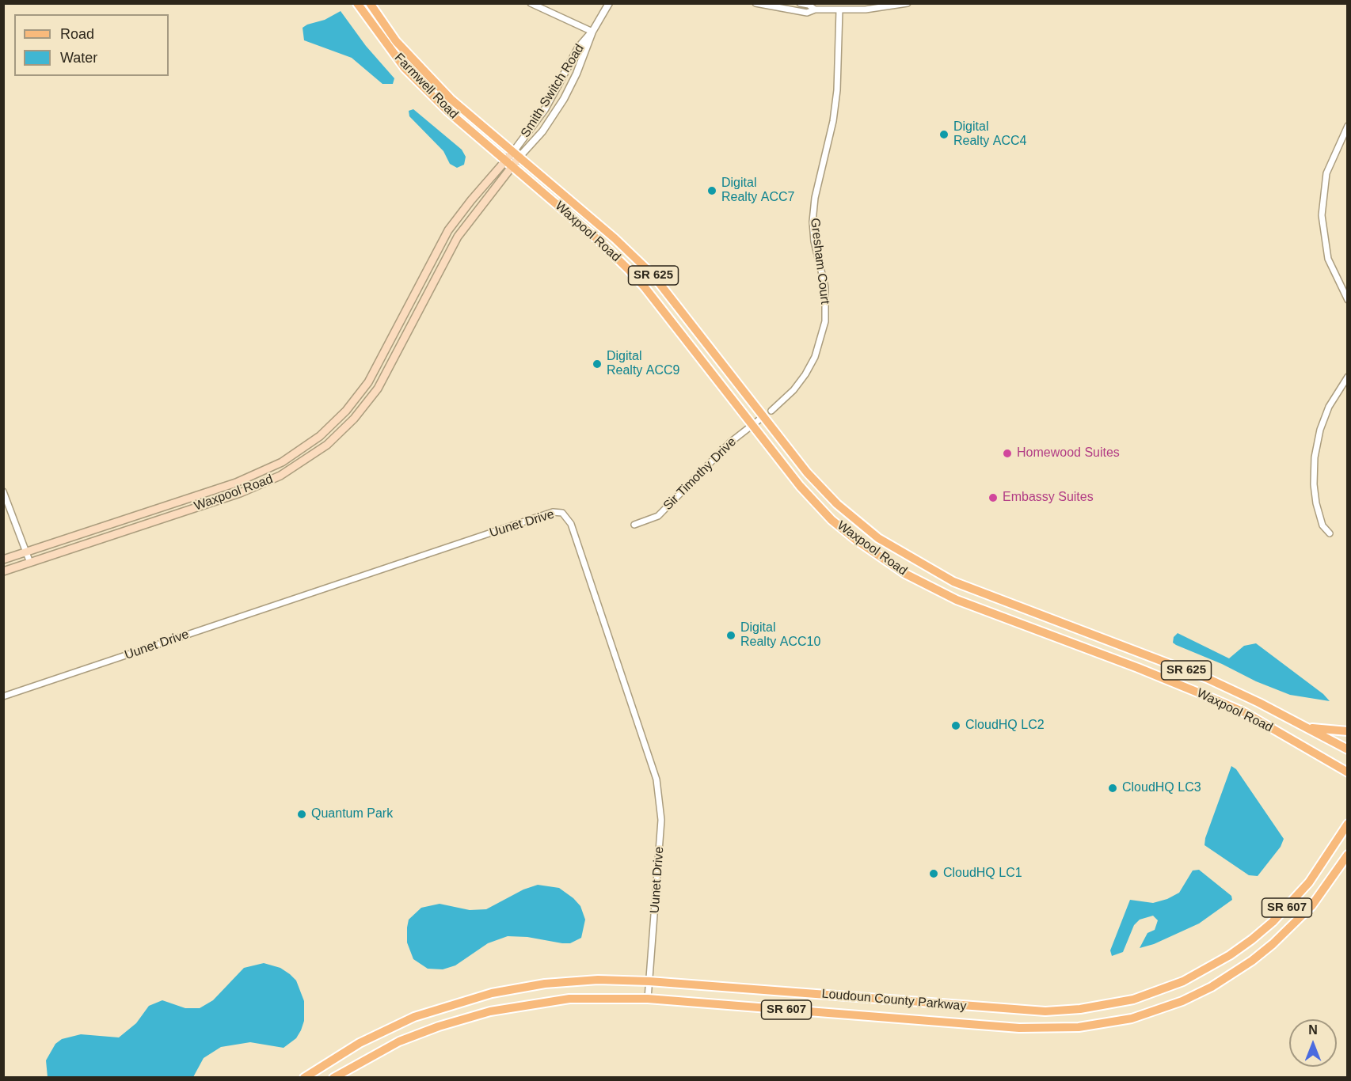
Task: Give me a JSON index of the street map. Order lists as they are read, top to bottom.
{
  "streets": {
    "main road": [
      "Farmwell Road",
      "Waxpool Road",
      "SR 625",
      "SR 607",
      "Loudoun County Parkway"
    ],
    "street": [
      "Smith Switch Road",
      "Gresham Court",
      "Sir Timothy Drive",
      "Uunet Drive"
    ]
  },
  "crossings": [
    ["Farmwell Road", "Smith Switch Road"],
    ["Farmwell Road", "Waxpool Road"],
    ["Smith Switch Road", "Waxpool Road"],
    ["Waxpool Road", "Sir Timothy Drive"],
    ["Uunet Drive", "Loudoun County Parkway"]
  ],
  "places": [
    "Digital Realty ACC4",
    "Digital Realty ACC7",
    "Digital Realty ACC9",
    "Homewood Suites",
    "Embassy Suites",
    "Digital Realty ACC10",
    "CloudHQ LC2",
    "CloudHQ LC3",
    "Quantum Park",
    "CloudHQ LC1"
  ],
  "legend": ["Road", "Water"],
  "north": "top"
}
